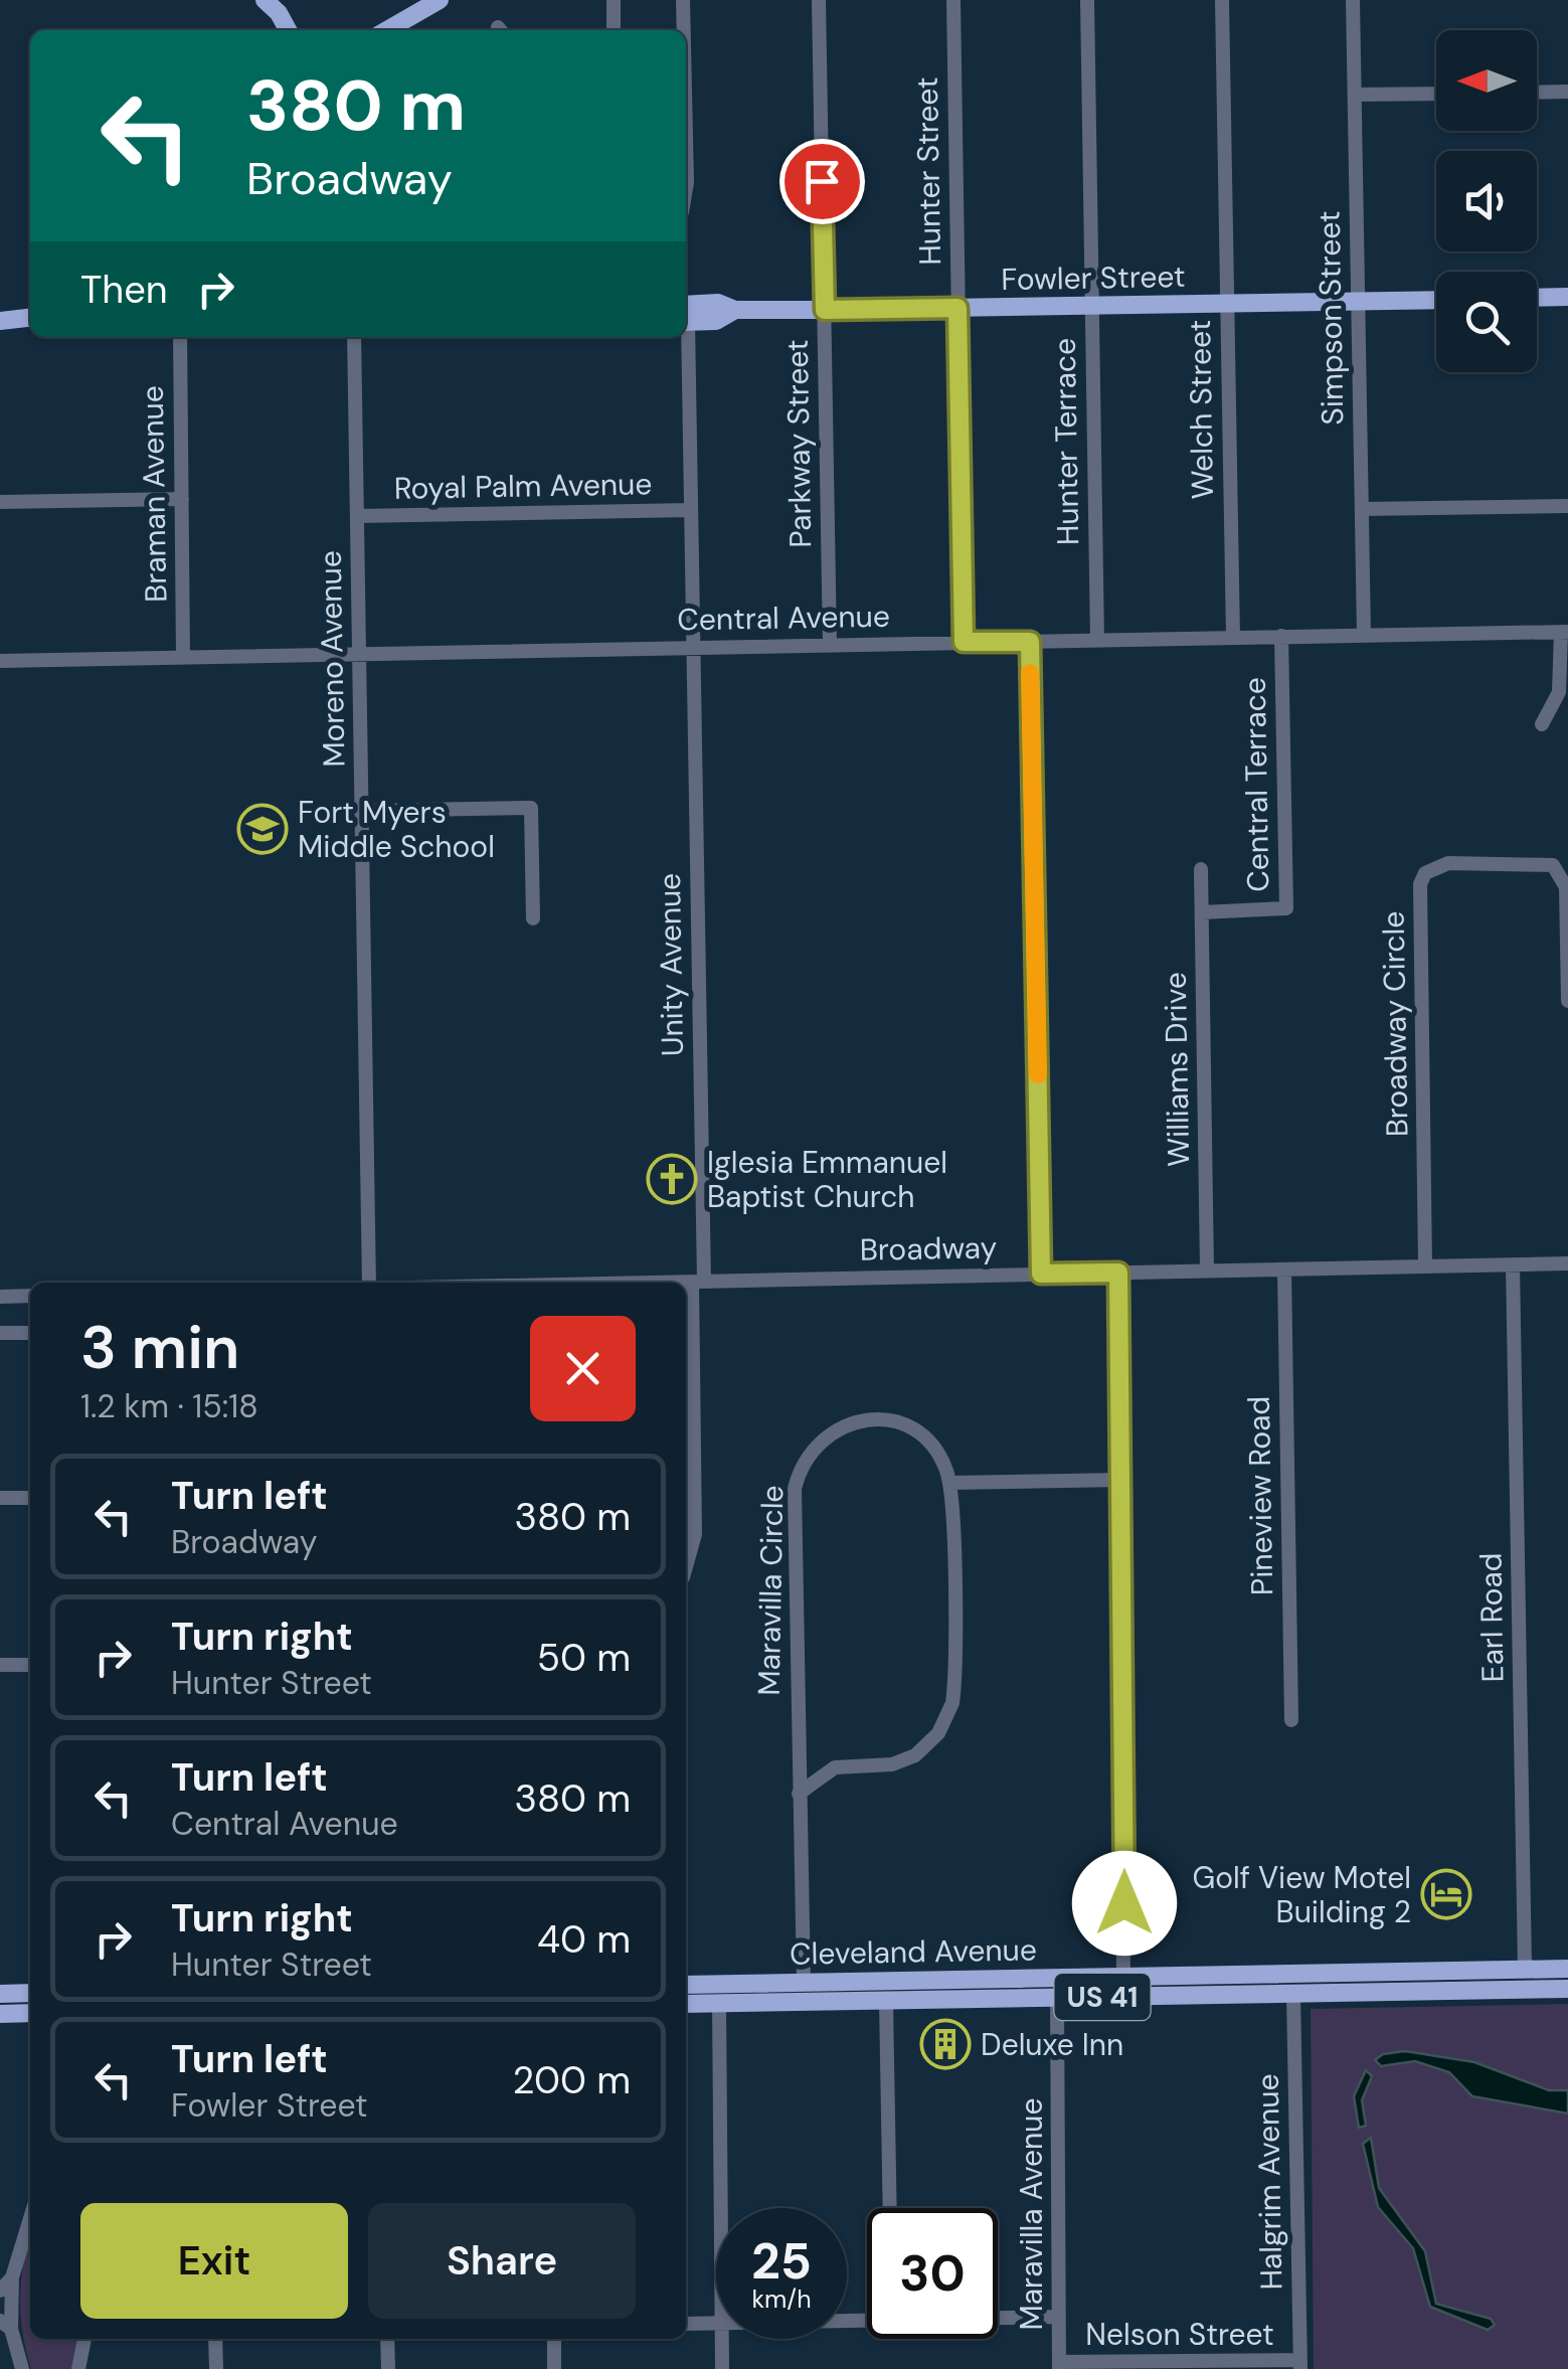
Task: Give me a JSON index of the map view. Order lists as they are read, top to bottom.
{
  "streets": {
    "main road": ["Fowler Street", "Cleveland Avenue", "US 41"],
    "street": [
      "Hunter Street",
      "Simpson Street",
      "Welch Street",
      "Hunter Terrace",
      "Parkway Street",
      "Royal Palm Avenue",
      "Braman Avenue",
      "Central Avenue",
      "Moreno Avenue",
      "Central Terrace",
      "Unity Avenue",
      "Broadway Circle",
      "Williams Drive",
      "Broadway",
      "Pineview Road",
      "Maravilla Circle",
      "Earl Road",
      "Halgrim Avenue",
      "Maravilla Avenue",
      "Nelson Street"
    ]
  },
  "crossings": [
    ["Hunter Street", "Fowler Street"],
    ["Hunter Street", "Central Avenue"],
    ["Fowler Street", "Simpson Street"],
    ["Fowler Street", "Welch Street"],
    ["Fowler Street", "Hunter Terrace"],
    ["Fowler Street", "Parkway Street"],
    ["Simpson Street", "Central Avenue"],
    ["Welch Street", "Central Avenue"],
    ["Hunter Terrace", "Central Avenue"],
    ["Parkway Street", "Central Avenue"],
    ["Royal Palm Avenue", "Moreno Avenue"],
    ["Royal Palm Avenue", "Unity Avenue"],
    ["Braman Avenue", "Central Avenue"],
    ["Central Avenue", "Moreno Avenue"],
    ["Central Avenue", "Central Terrace"],
    ["Central Avenue", "Unity Avenue"],
    ["Central Terrace", "Williams Drive"],
    ["Unity Avenue", "Broadway"],
    ["Broadway Circle", "Broadway"],
    ["Williams Drive", "Broadway"],
    ["Broadway", "Pineview Road"],
    ["Broadway", "Earl Road"],
    ["Maravilla Circle", "Cleveland Avenue"],
    ["Earl Road", "Cleveland Avenue"],
    ["Cleveland Avenue", "Halgrim Avenue"],
    ["Cleveland Avenue", "Maravilla Avenue"],
    ["Halgrim Avenue", "Nelson Street"],
    ["Maravilla Avenue", "Nelson Street"]
  ],
  "places": {
    "school or university": ["Fort Myers Middle School"],
    "church": ["Iglesia Emmanuel Baptist Church"],
    "hotel": ["Golf View Motel Building 2"],
    "building": ["Deluxe Inn"]
  },
  "north": "left",
  "page": {
    "turn": ["380 m", "Broadway"],
    "then": "Then",
    "heading": ["3 min", "1.2 km · 15:18"],
    "list": [
      {
        "name": "Turn left",
        "note": "Broadway",
        "value": "380 m"
      },
      {
        "name": "Turn right",
        "note": "Hunter Street",
        "value": "50 m"
      },
      {
        "name": "Turn left",
        "note": "Central Avenue",
        "value": "380 m"
      },
      {
        "name": "Turn right",
        "note": "Hunter Street",
        "value": "40 m"
      },
      {
        "name": "Turn left",
        "note": "Fowler Street",
        "value": "200 m"
      }
    ],
    "buttons": ["Exit", "Share"],
    "speed": "25 km/h",
    "limit": "30"
  }
}
